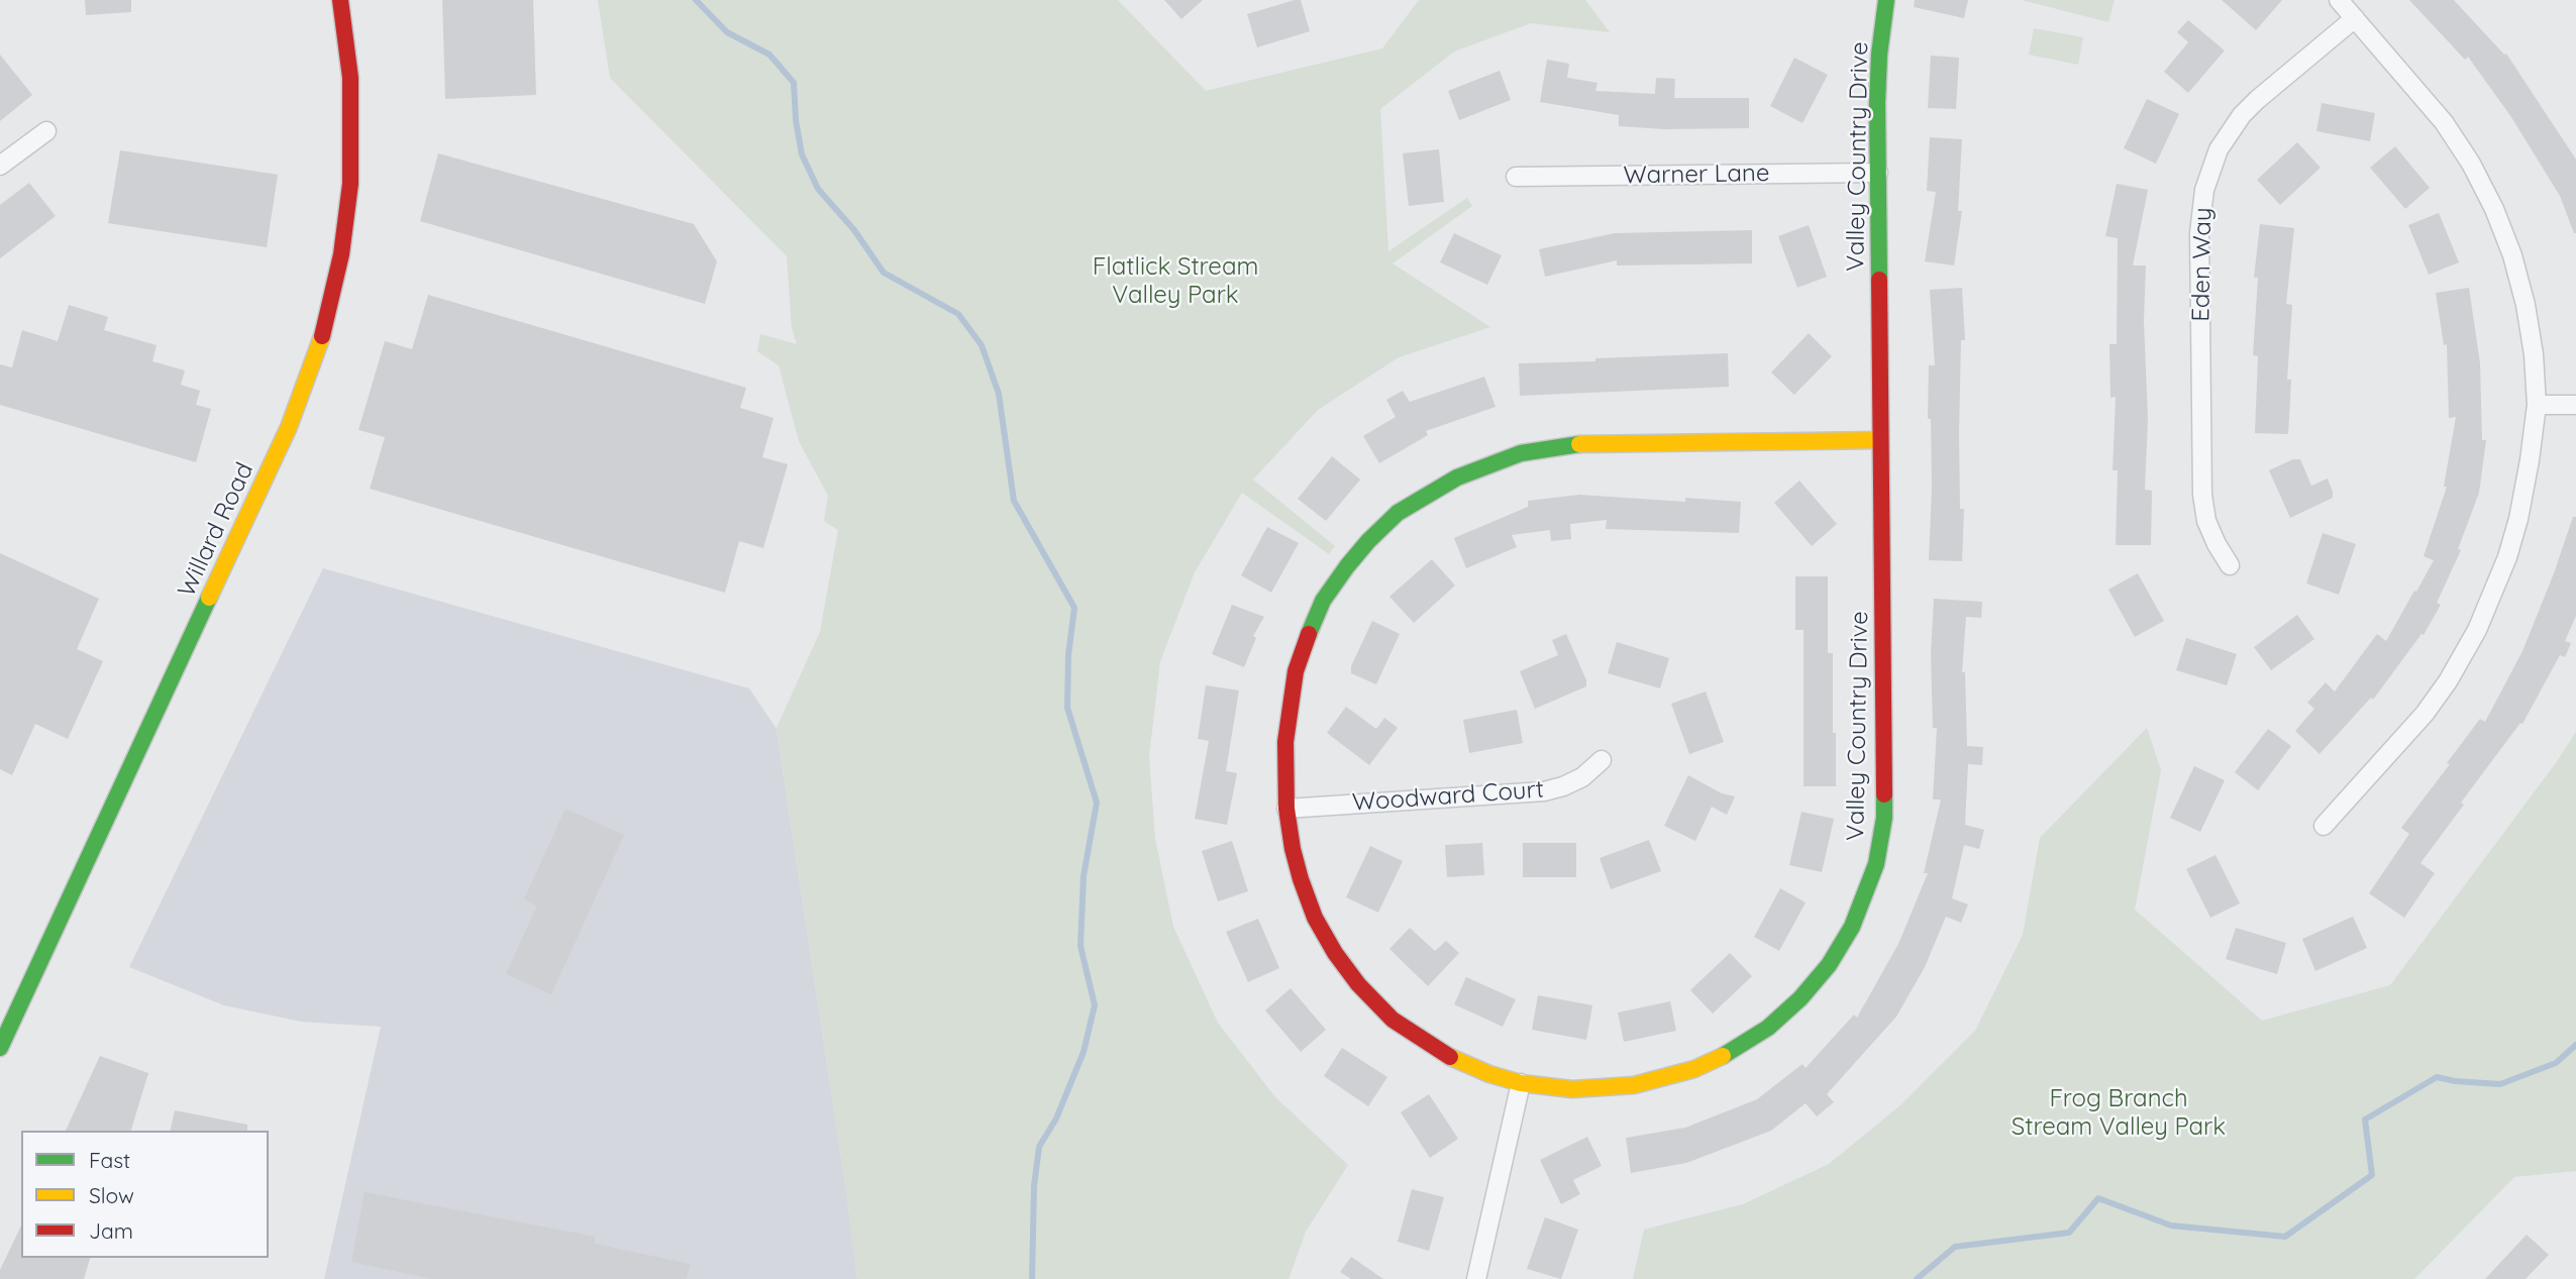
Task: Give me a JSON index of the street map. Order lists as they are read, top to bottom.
{
  "streets": {
    "street": [
      "Valley Country Drive",
      "Warner Lane",
      "Eden Way",
      "Willard Road",
      "Woodward Court"
    ]
  },
  "crossings": [
    ["Valley Country Drive", "Warner Lane"],
    ["Valley Country Drive", "Woodward Court"]
  ],
  "parks": ["Flatlick Stream Valley Park", "Frog Branch Stream Valley Park"],
  "legend": ["Fast", "Slow", "Jam"]
}
